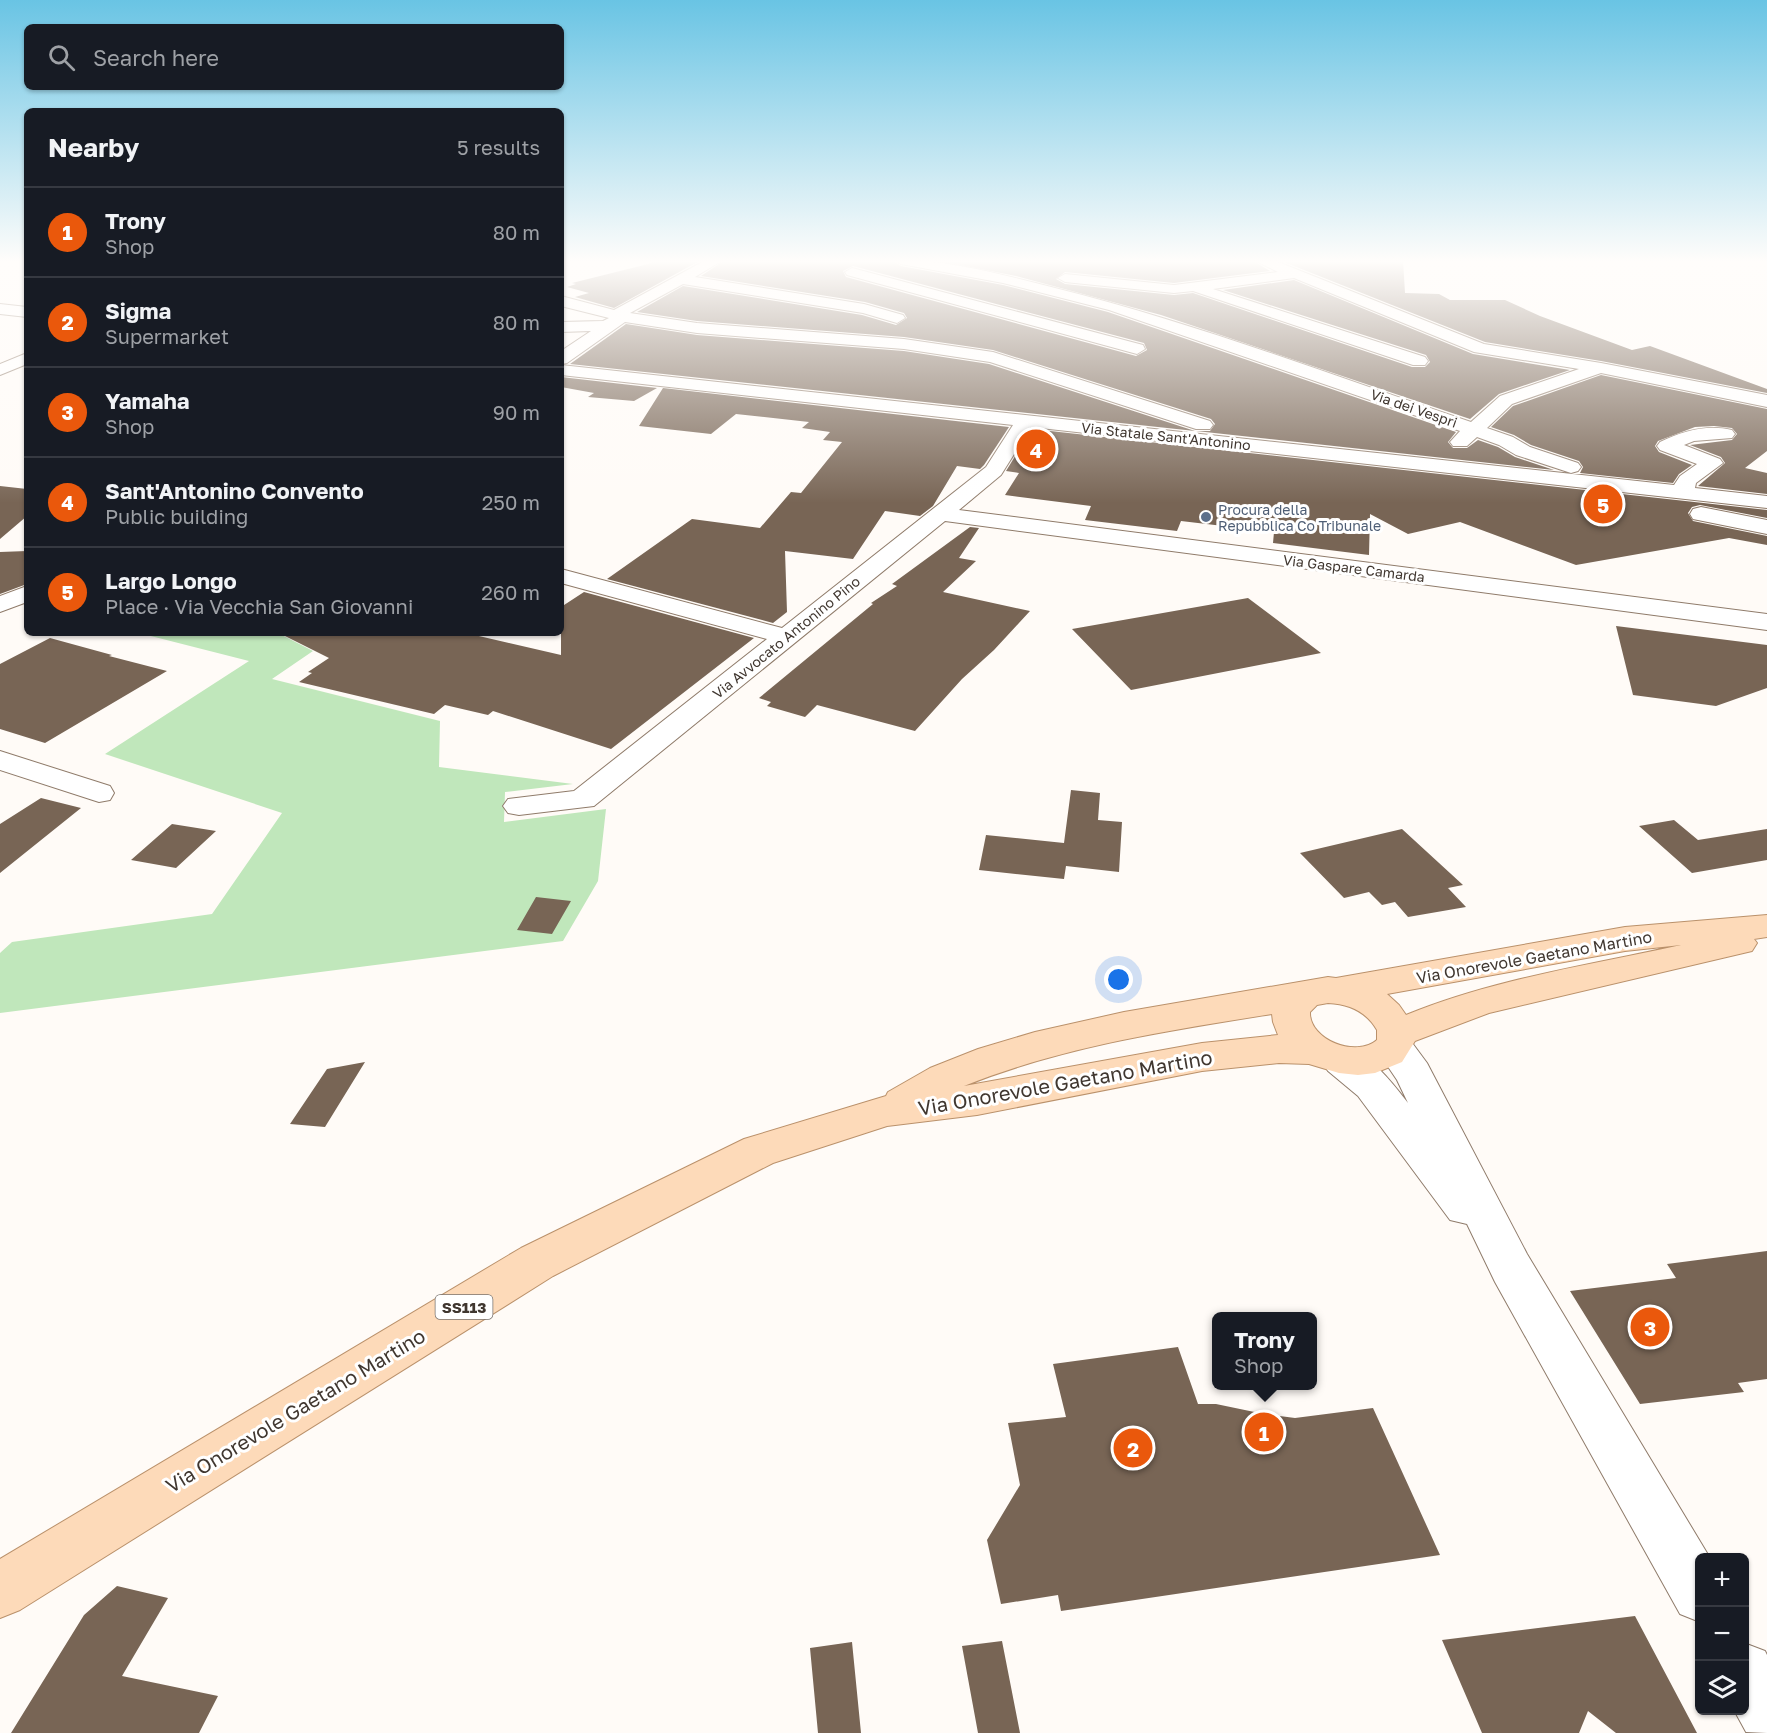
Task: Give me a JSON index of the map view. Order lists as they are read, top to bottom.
{
  "streets": {
    "main road": ["Via Onorevole Gaetano Martino", "SS113"],
    "street": [
      "Via dei Vespri",
      "Via Statale Sant'Antonino",
      "Via Gaspare Camarda",
      "Via Avvocato Antonino Pino"
    ]
  },
  "crossings": [
    ["Via dei Vespri", "Via Statale Sant'Antonino"],
    ["Via Statale Sant'Antonino", "Via Avvocato Antonino Pino"],
    ["Via Gaspare Camarda", "Via Avvocato Antonino Pino"]
  ],
  "places": ["Procura della Repubblica Co Tribunale"],
  "page": {
    "search": "Search here",
    "heading": ["Nearby", "5 results"],
    "list": [
      {
        "mark": "1",
        "name": "Trony",
        "note": "Shop",
        "value": "80 m"
      },
      {
        "mark": "2",
        "name": "Sigma",
        "note": "Supermarket",
        "value": "80 m"
      },
      {
        "mark": "3",
        "name": "Yamaha",
        "note": "Shop",
        "value": "90 m"
      },
      {
        "mark": "4",
        "name": "Sant'Antonino Convento",
        "note": "Public building",
        "value": "250 m"
      },
      {
        "mark": "5",
        "name": "Largo Longo",
        "note": "Place · Via Vecchia San Giovanni",
        "value": "260 m"
      }
    ],
    "pins": [
      "4",
      "5",
      "3",
      "1",
      "2"
    ],
    "popup": ["Trony", "Shop"],
    "map_buttons": ["+", "−"]
  }
}
